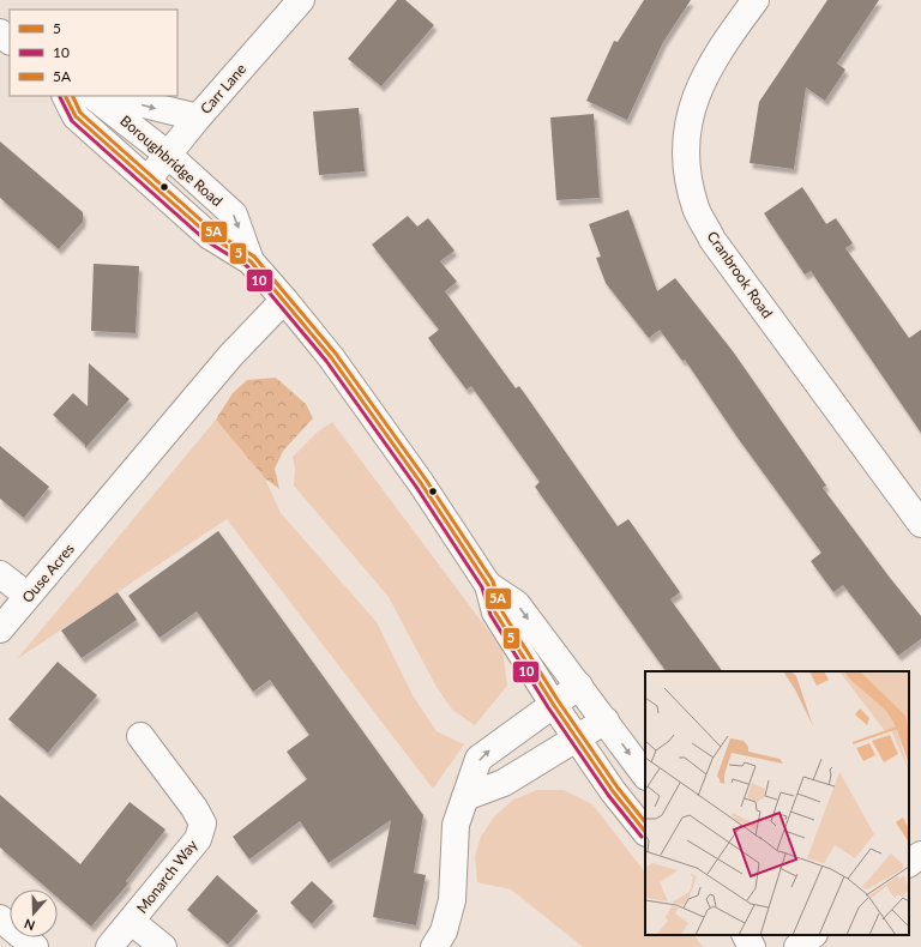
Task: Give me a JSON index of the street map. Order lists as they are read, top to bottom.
{
  "streets": {
    "street": [
      "Carr Lane",
      "Boroughbridge Road",
      "Cranbrook Road",
      "Ouse Acres",
      "Monarch Way"
    ]
  },
  "crossings": [
    ["Carr Lane", "Boroughbridge Road"],
    ["Boroughbridge Road", "Ouse Acres"]
  ],
  "lines": ["transit line 5", "transit line 5A", "transit line 10"],
  "legend": ["5", "10", "5A"],
  "north": "bottom"
}
